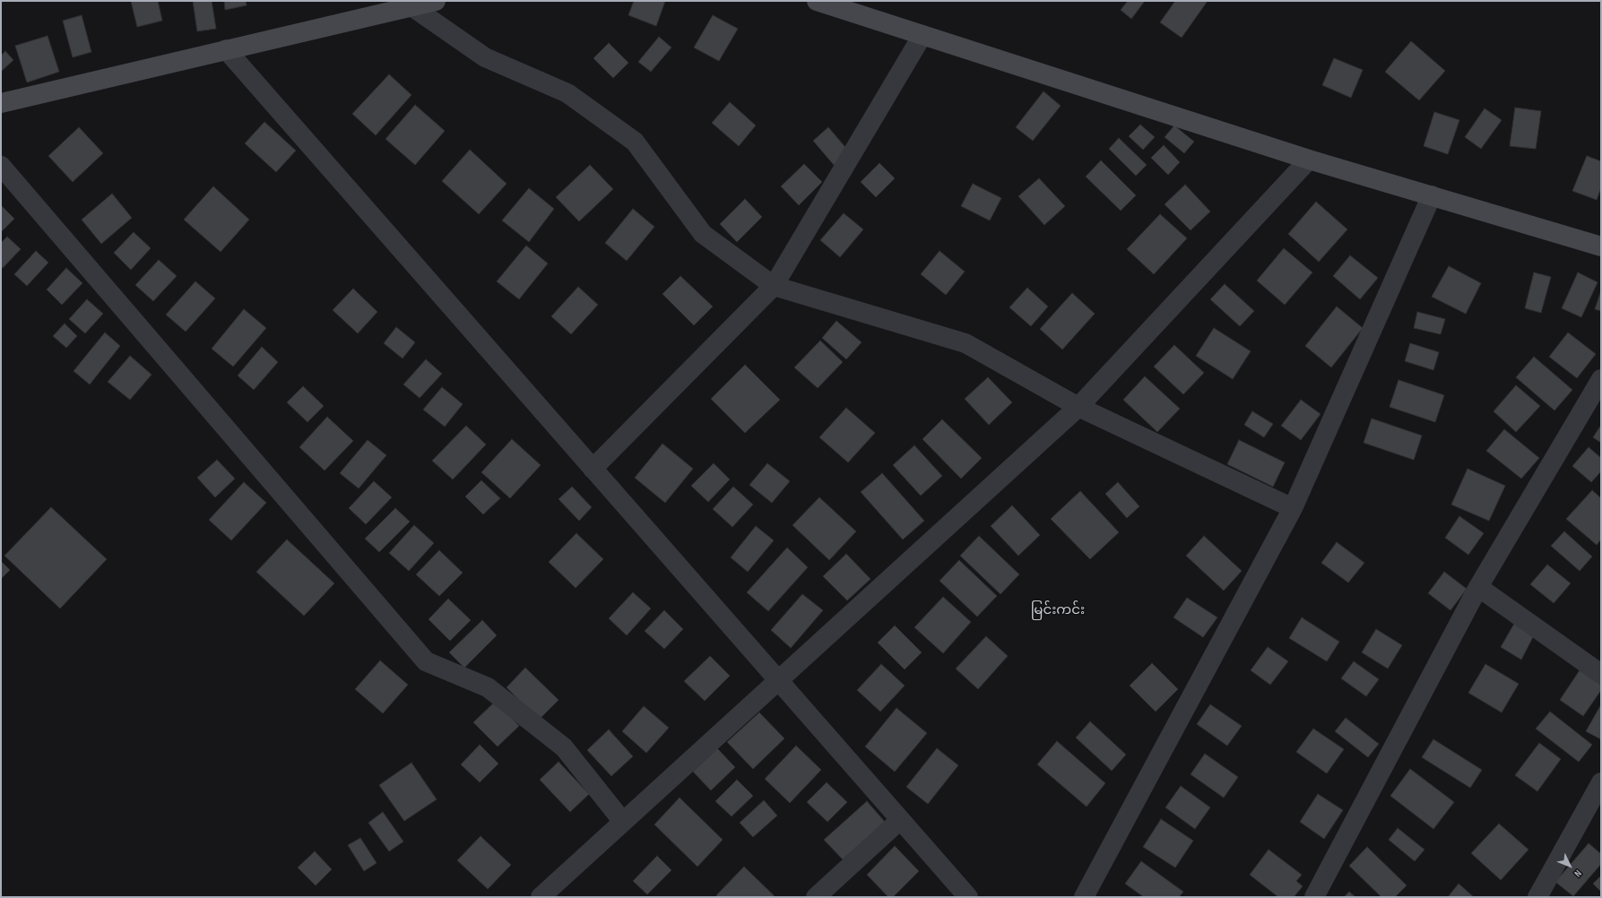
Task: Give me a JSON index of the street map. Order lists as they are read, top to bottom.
{
  "districts": ["မြင်းကင်း"],
  "north": "bottom right"
}
